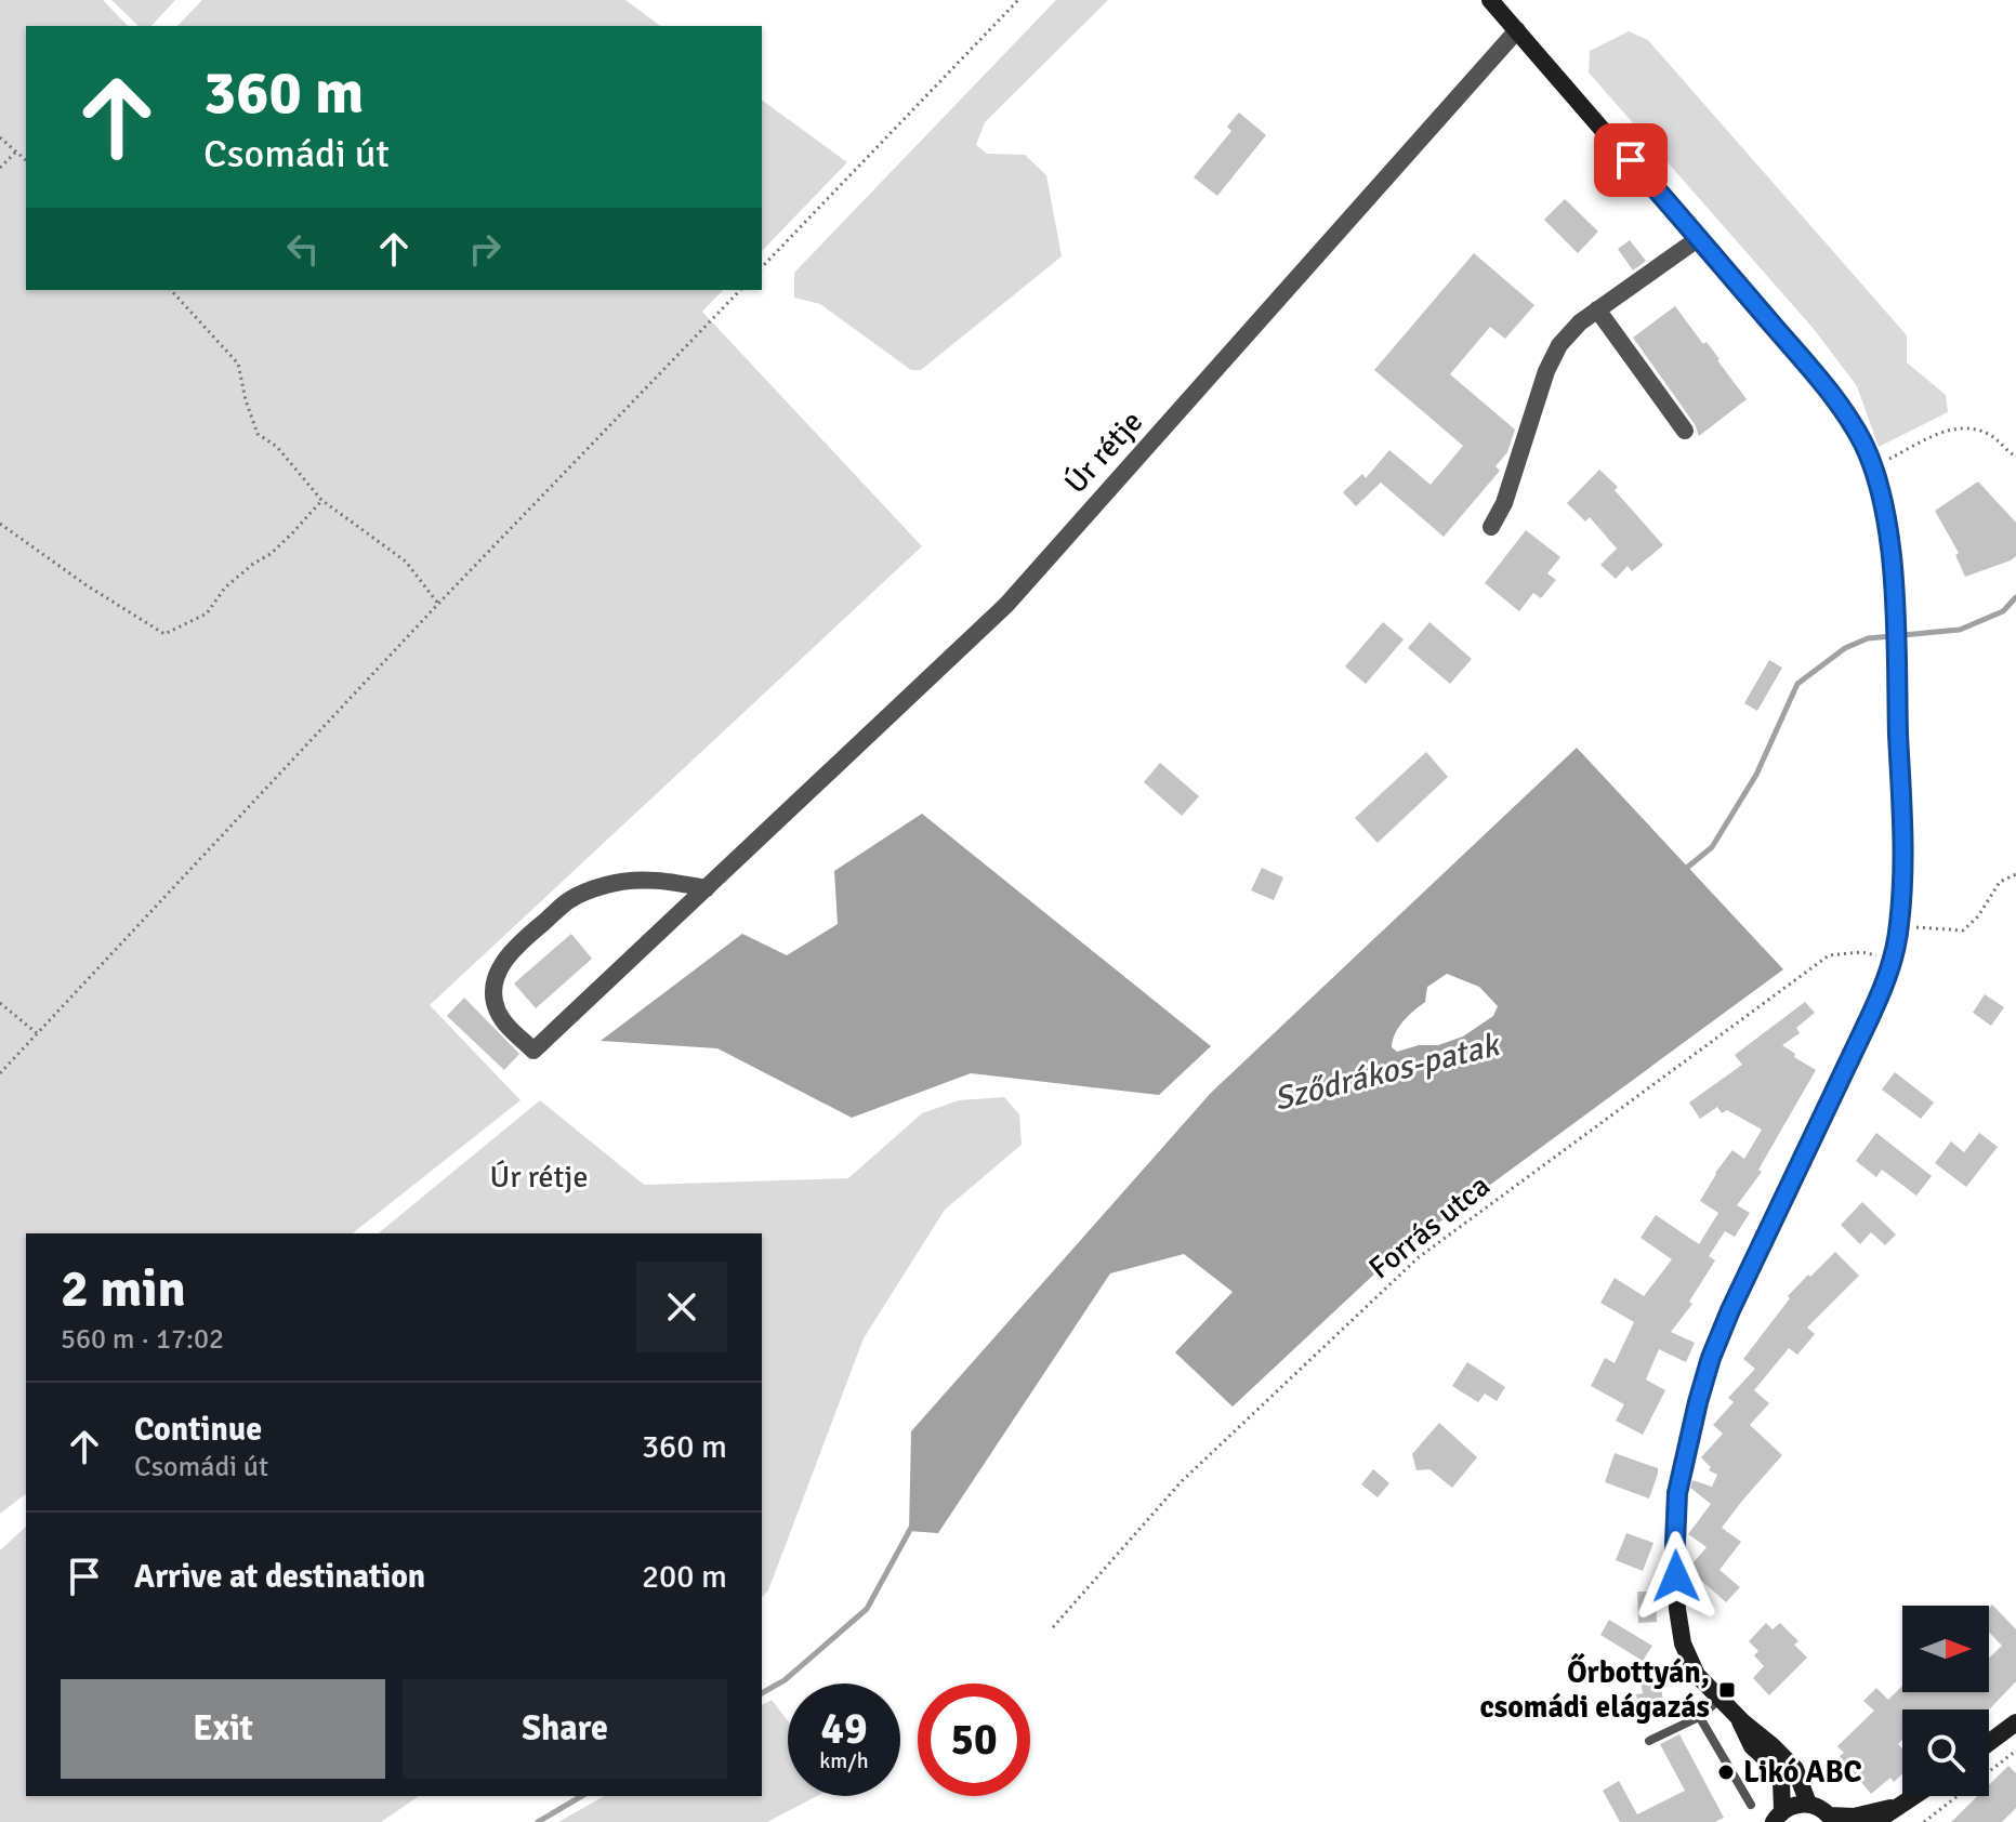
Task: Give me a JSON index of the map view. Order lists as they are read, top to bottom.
{
  "streets": {
    "street": ["Úr rétje"],
    "path": ["Forrás utca"]
  },
  "water": ["Sződrákos-patak"],
  "parks": ["Úr rétje"],
  "places": {
    "transit": ["Őrbottyán, csomádi elágazás"],
    "other": ["Likó ABC"]
  },
  "north": "right",
  "page": {
    "turn": ["360 m", "Csomádi út"],
    "heading": ["2 min", "560 m · 17:02"],
    "list": [
      {
        "name": "Continue",
        "note": "Csomádi út",
        "value": "360 m"
      },
      {
        "name": "Arrive at destination",
        "value": "200 m"
      }
    ],
    "buttons": ["Exit", "Share"],
    "speed": "49 km/h",
    "limit": "50"
  }
}
